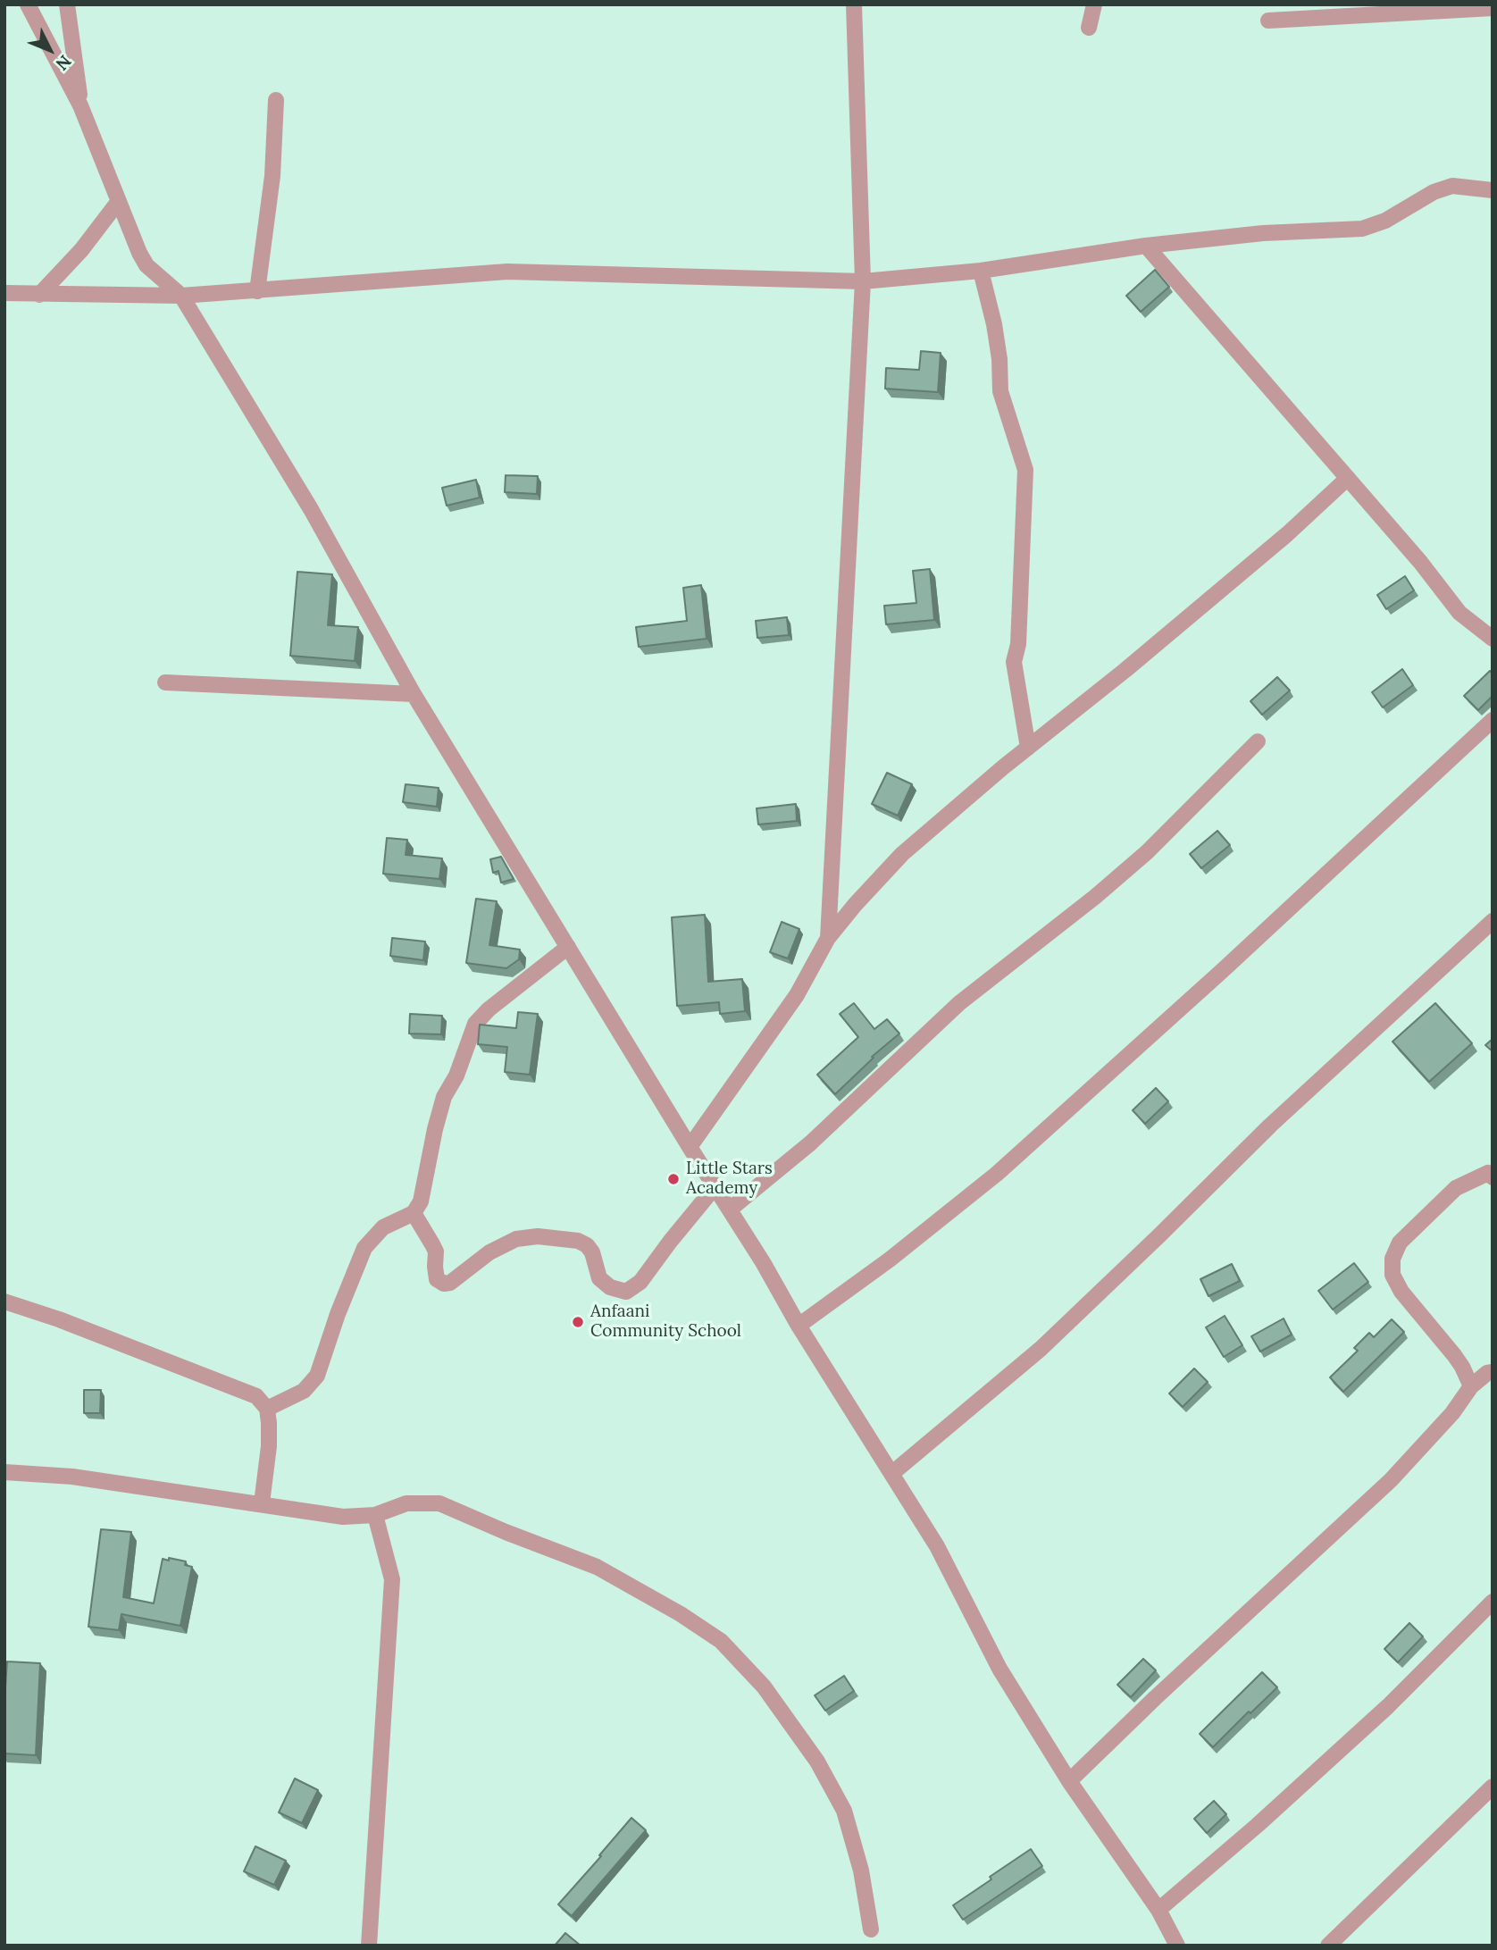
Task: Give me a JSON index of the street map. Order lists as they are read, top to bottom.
{
  "places": ["Little Stars Academy", "Anfaani Community School"],
  "north": "bottom right"
}
